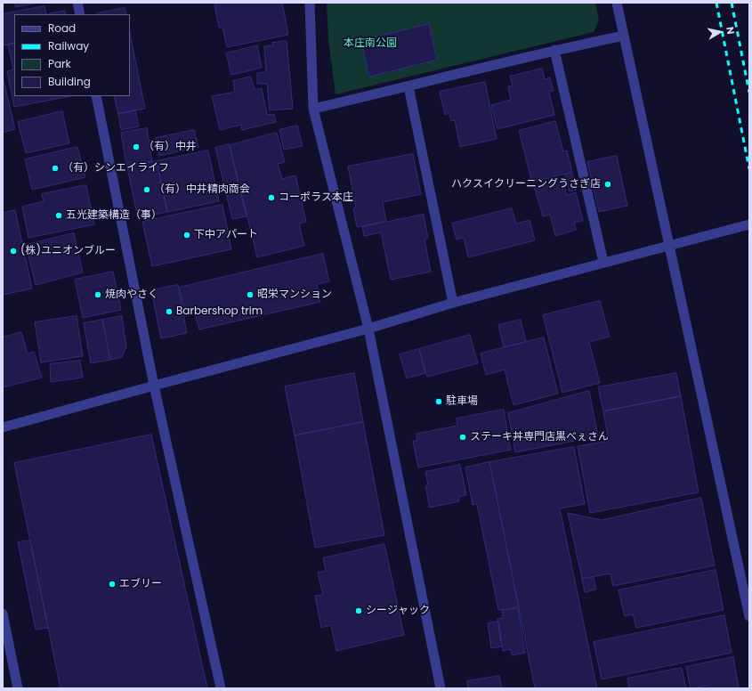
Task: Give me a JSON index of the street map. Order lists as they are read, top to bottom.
{
  "parks": ["本庄南公園"],
  "places": [
    "（有）中井",
    "（有）シンエイライフ",
    "ハクスイクリーニングうさぎ店",
    "（有）中井精肉商会",
    "コーポラス本庄",
    "五光建築構造（事）",
    "下中アパート",
    "(株)ユニオンブルー",
    "焼肉やさく",
    "昭栄マンション",
    "Barbershop trim",
    "駐車場",
    "ステーキ丼専門店黒べぇさん",
    "エブリー",
    "シージャック"
  ],
  "legend": [
    "Road",
    "Railway",
    "Park",
    "Building"
  ],
  "north": "right"
}
